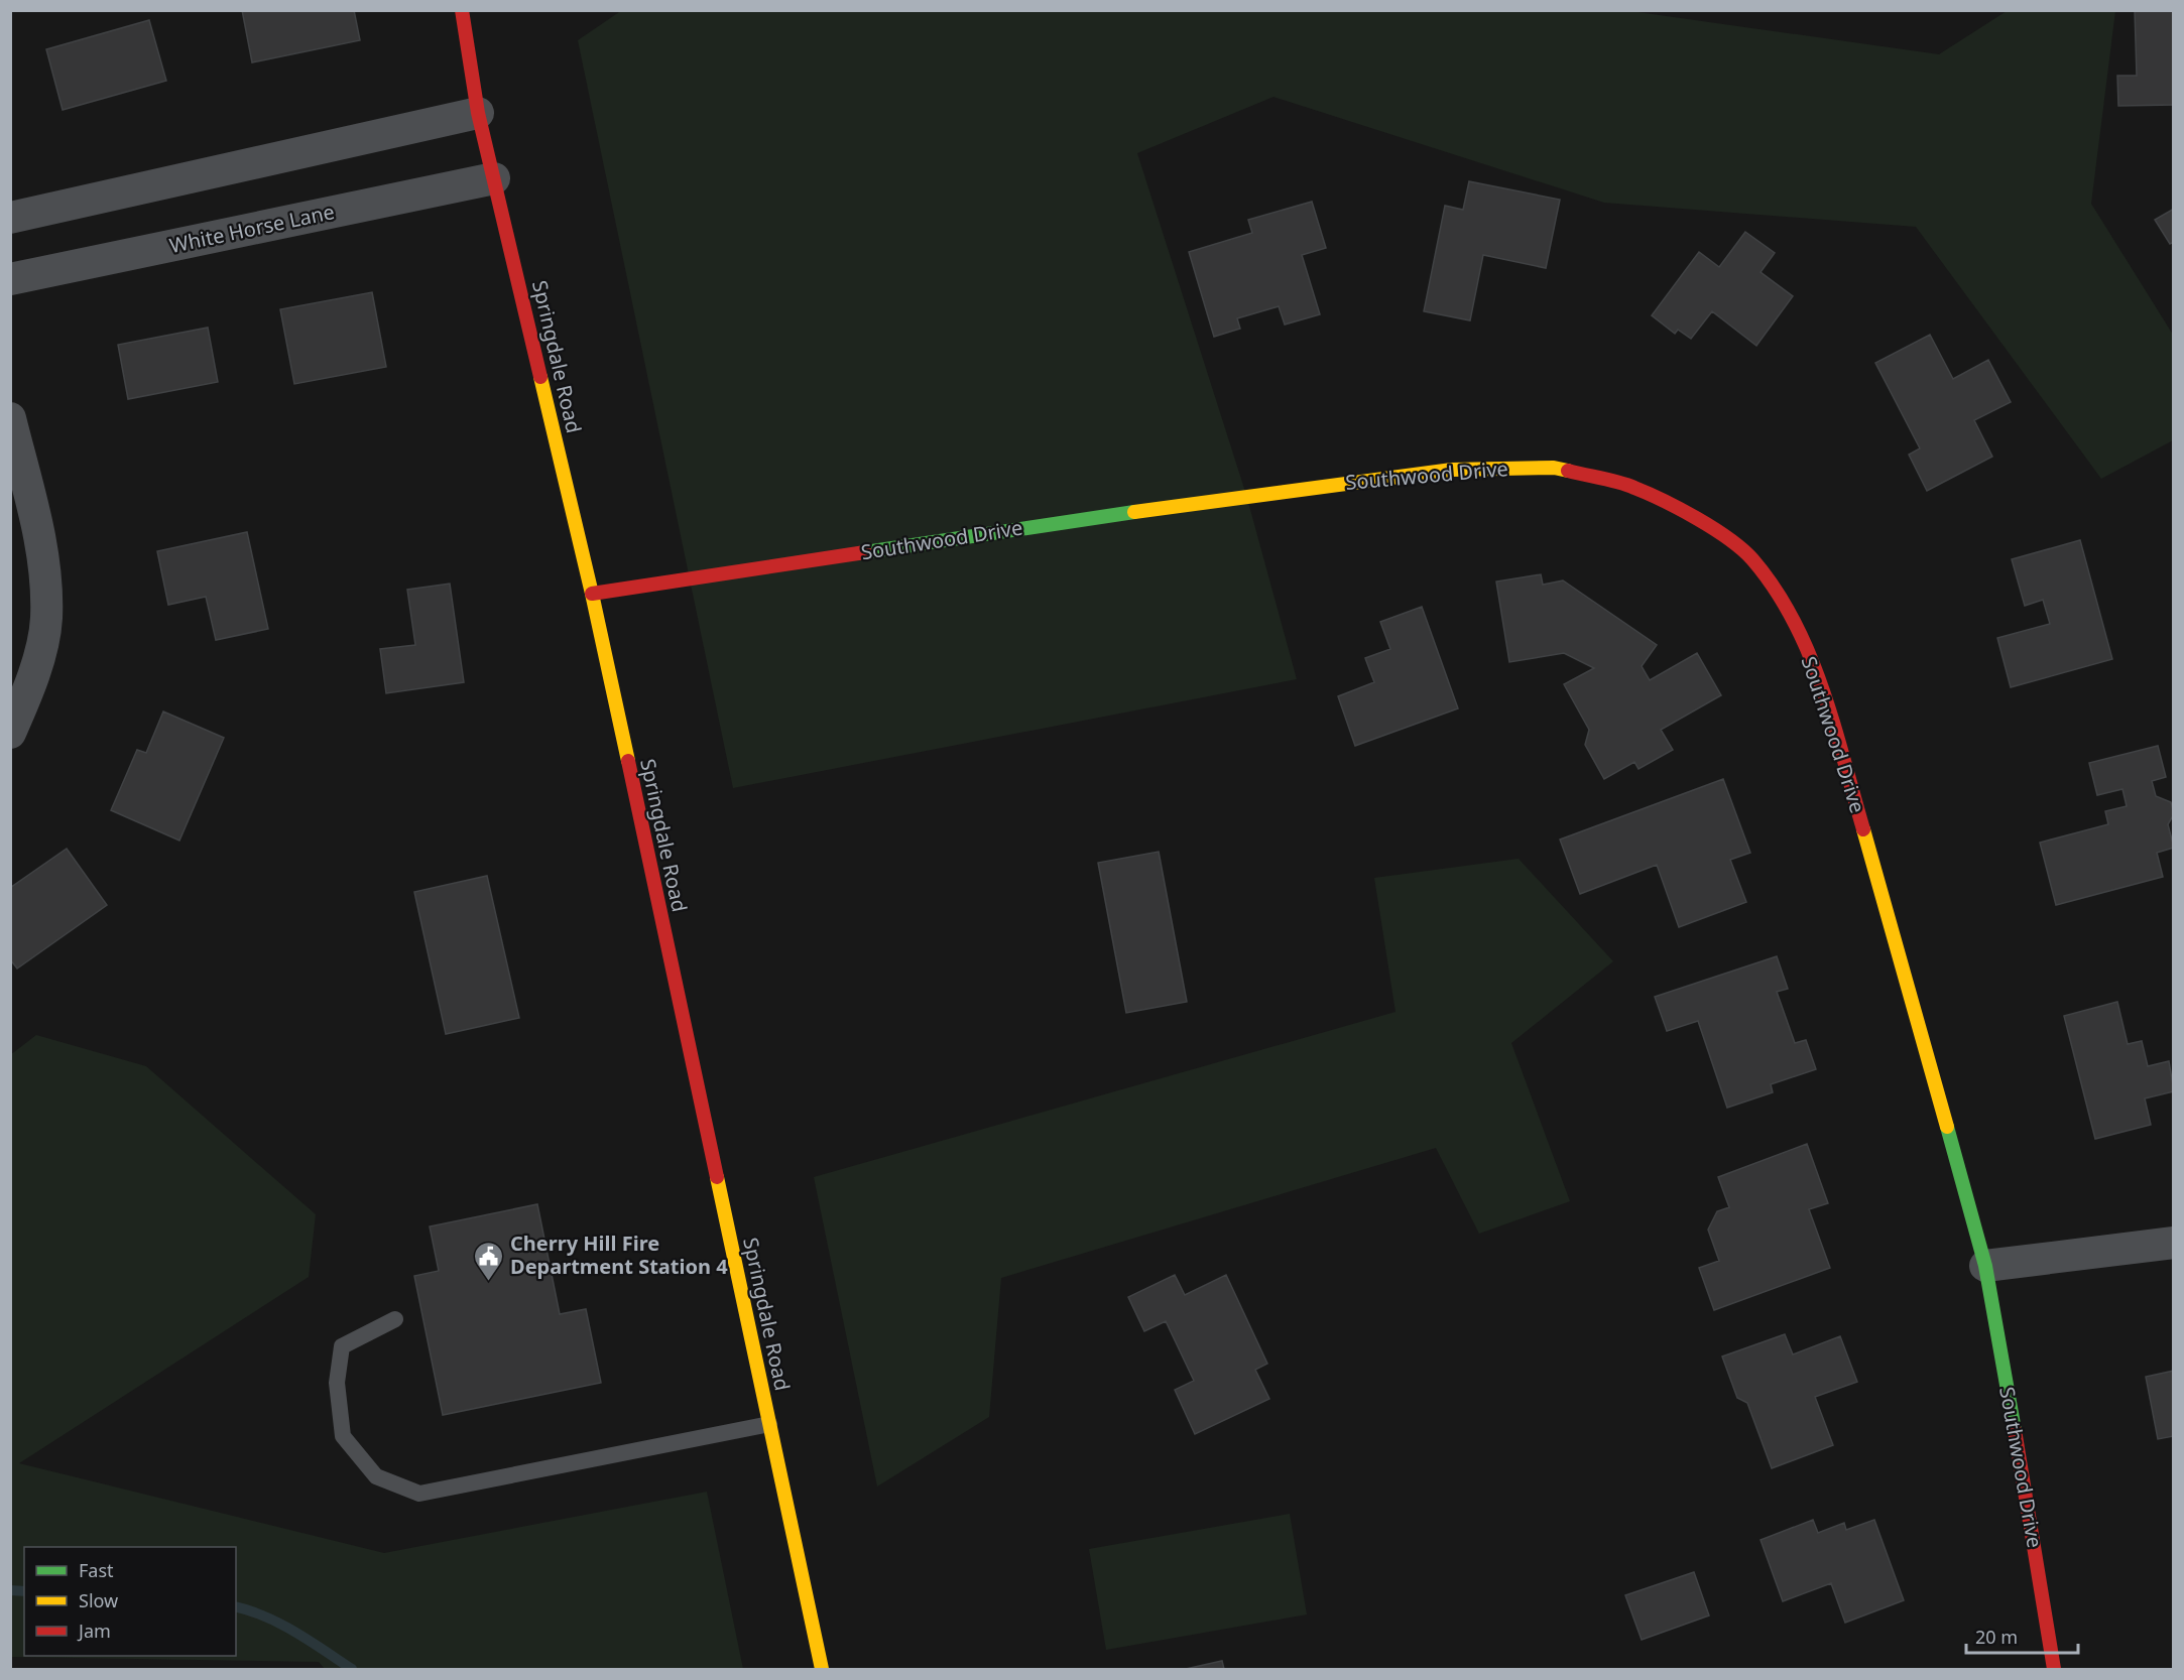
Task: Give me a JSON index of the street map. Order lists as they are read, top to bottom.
{
  "streets": {
    "street": ["White Horse Lane", "Springdale Road", "Southwood Drive"]
  },
  "crossings": [
    ["White Horse Lane", "Springdale Road"],
    ["Springdale Road", "Southwood Drive"]
  ],
  "places": {
    "public building": ["Cherry Hill Fire Department Station 4"]
  },
  "legend": ["Fast", "Slow", "Jam"],
  "scale_bar": "20 m"
}
